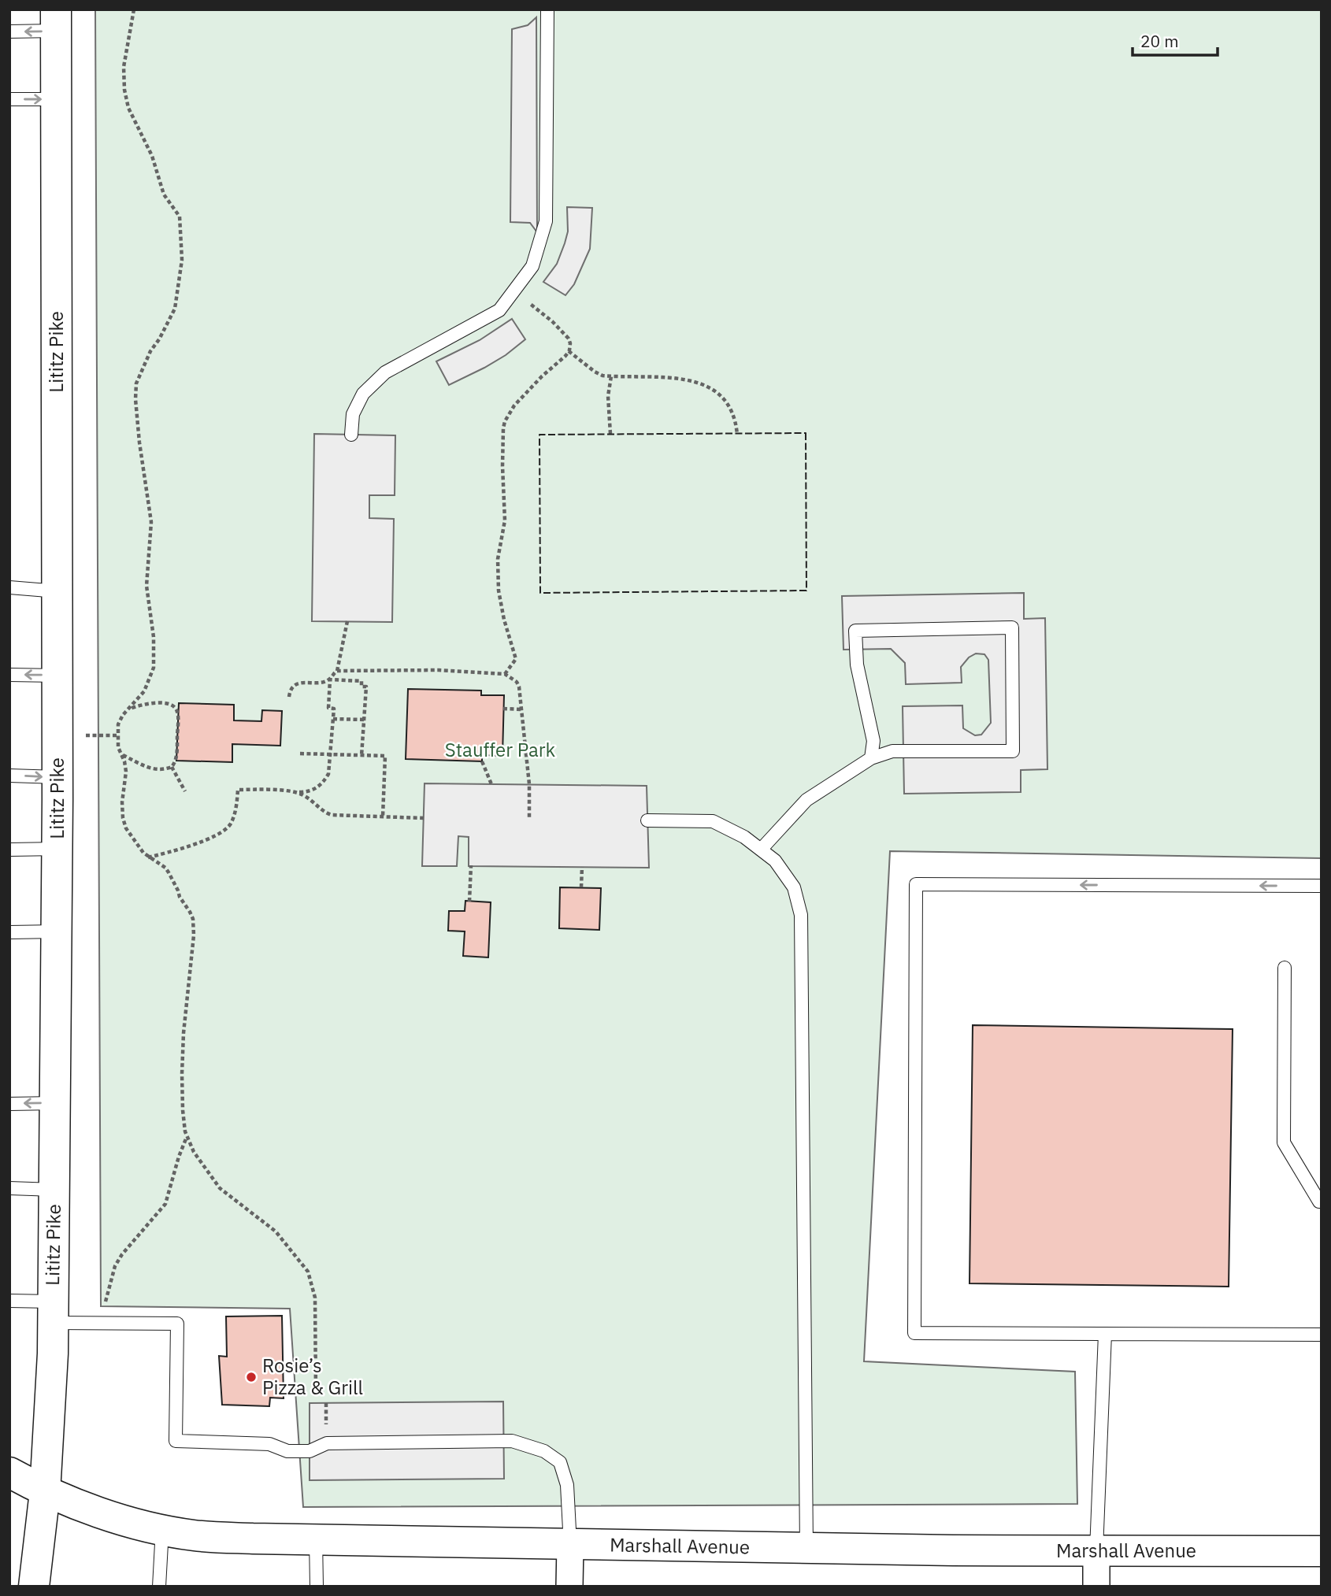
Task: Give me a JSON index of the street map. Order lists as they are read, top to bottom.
{
  "streets": {
    "main road": ["Lititz Pike", "Marshall Avenue"]
  },
  "crossings": [
    ["Lititz Pike", "Marshall Avenue"]
  ],
  "parks": ["Stauffer Park"],
  "places": ["Rosie’s Pizza & Grill"],
  "scale_bar": "20 m"
}
